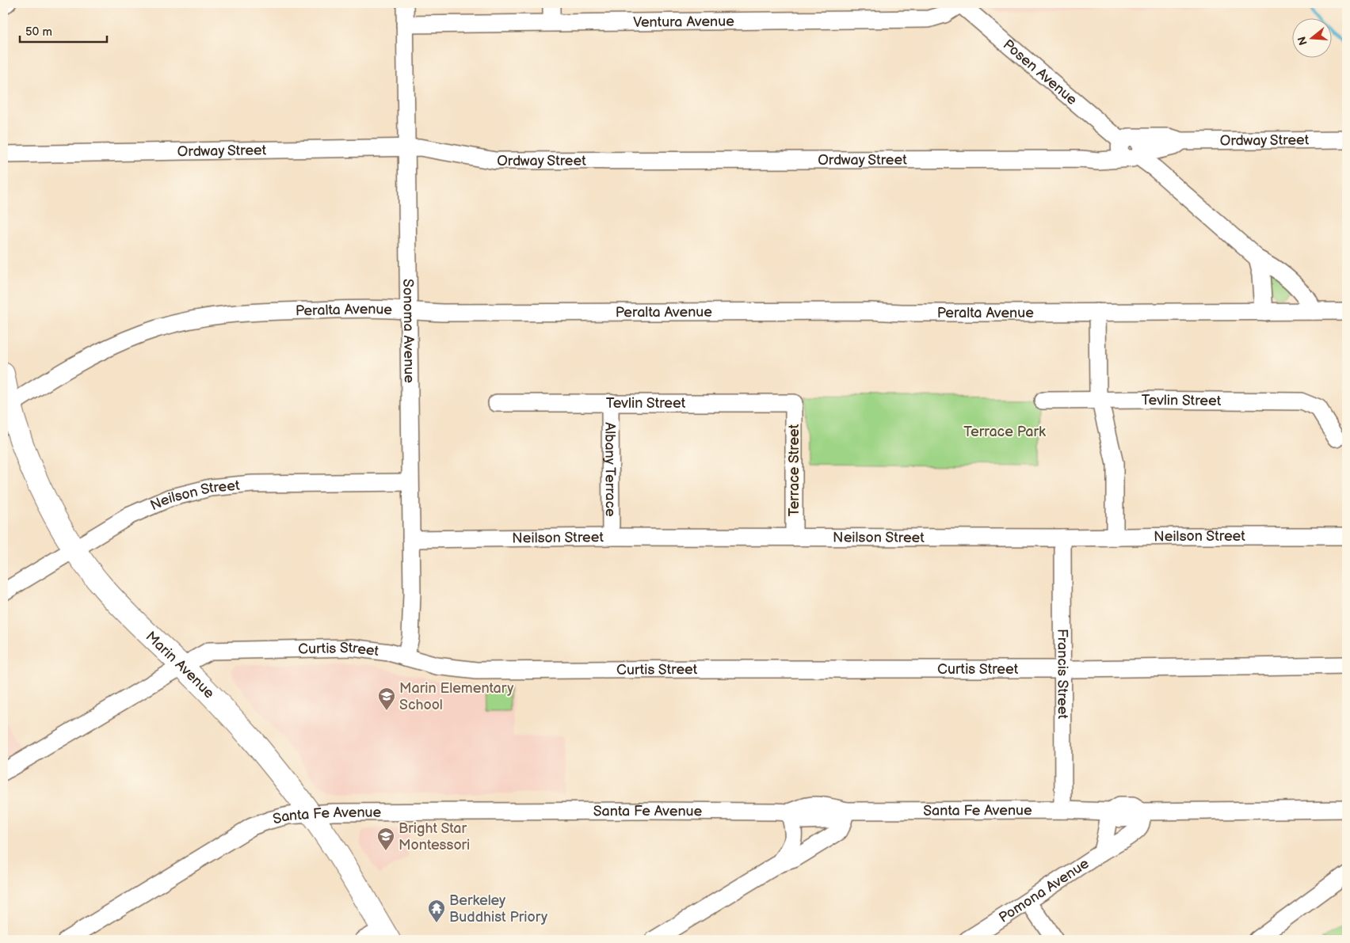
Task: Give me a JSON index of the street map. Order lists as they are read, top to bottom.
{
  "streets": {
    "main road": ["Marin Avenue"],
    "street": [
      "Ventura Avenue",
      "Posen Avenue",
      "Ordway Street",
      "Peralta Avenue",
      "Sonoma Avenue",
      "Tevlin Street",
      "Albany Terrace",
      "Terrace Street",
      "Neilson Street",
      "Curtis Street",
      "Francis Street",
      "Santa Fe Avenue",
      "Pomona Avenue"
    ]
  },
  "crossings": [
    ["Ventura Avenue", "Posen Avenue"],
    ["Ventura Avenue", "Sonoma Avenue"],
    ["Posen Avenue", "Ordway Street"],
    ["Ordway Street", "Sonoma Avenue"],
    ["Peralta Avenue", "Sonoma Avenue"],
    ["Peralta Avenue", "Marin Avenue"],
    ["Sonoma Avenue", "Neilson Street"],
    ["Sonoma Avenue", "Curtis Street"],
    ["Tevlin Street", "Albany Terrace"],
    ["Tevlin Street", "Terrace Street"],
    ["Albany Terrace", "Neilson Street"],
    ["Terrace Street", "Neilson Street"],
    ["Neilson Street", "Marin Avenue"],
    ["Neilson Street", "Francis Street"],
    ["Curtis Street", "Marin Avenue"],
    ["Curtis Street", "Francis Street"],
    ["Marin Avenue", "Santa Fe Avenue"],
    ["Francis Street", "Santa Fe Avenue"],
    ["Santa Fe Avenue", "Pomona Avenue"]
  ],
  "parks": ["Terrace Park"],
  "places": {
    "school or university": ["Marin Elementary School", "Bright Star Montessori"],
    "temple": ["Berkeley Buddhist Priory"]
  },
  "scale_bar": "50 m",
  "north": "left"
}
